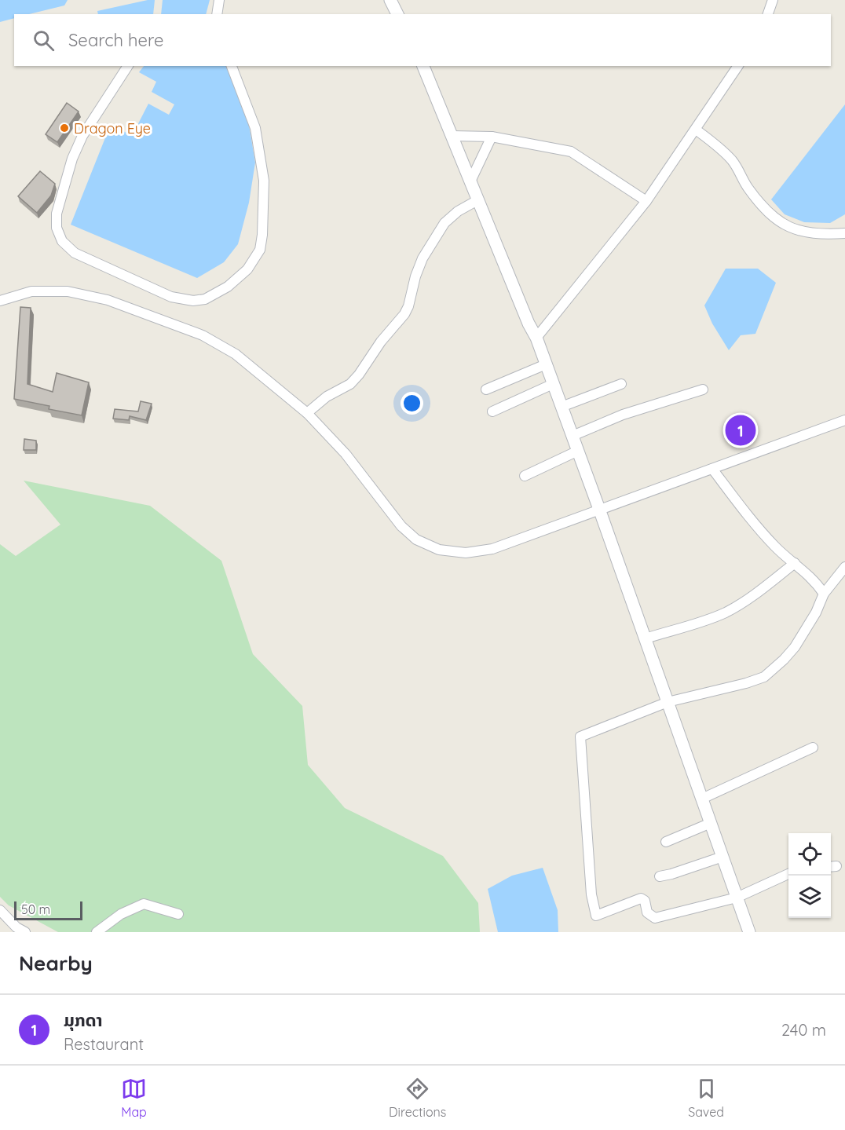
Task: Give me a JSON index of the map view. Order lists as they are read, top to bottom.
{
  "places": ["Dragon Eye"],
  "scale_bar": "50 m",
  "page": {
    "search": "Search here",
    "pins": "1",
    "scale": "50 m",
    "heading": "Nearby",
    "list": [
      {
        "mark": "1",
        "name": "ມຸກດາ",
        "note": "Restaurant",
        "value": "240 m"
      }
    ],
    "nav": ["Map", "Directions", "Saved"]
  }
}
